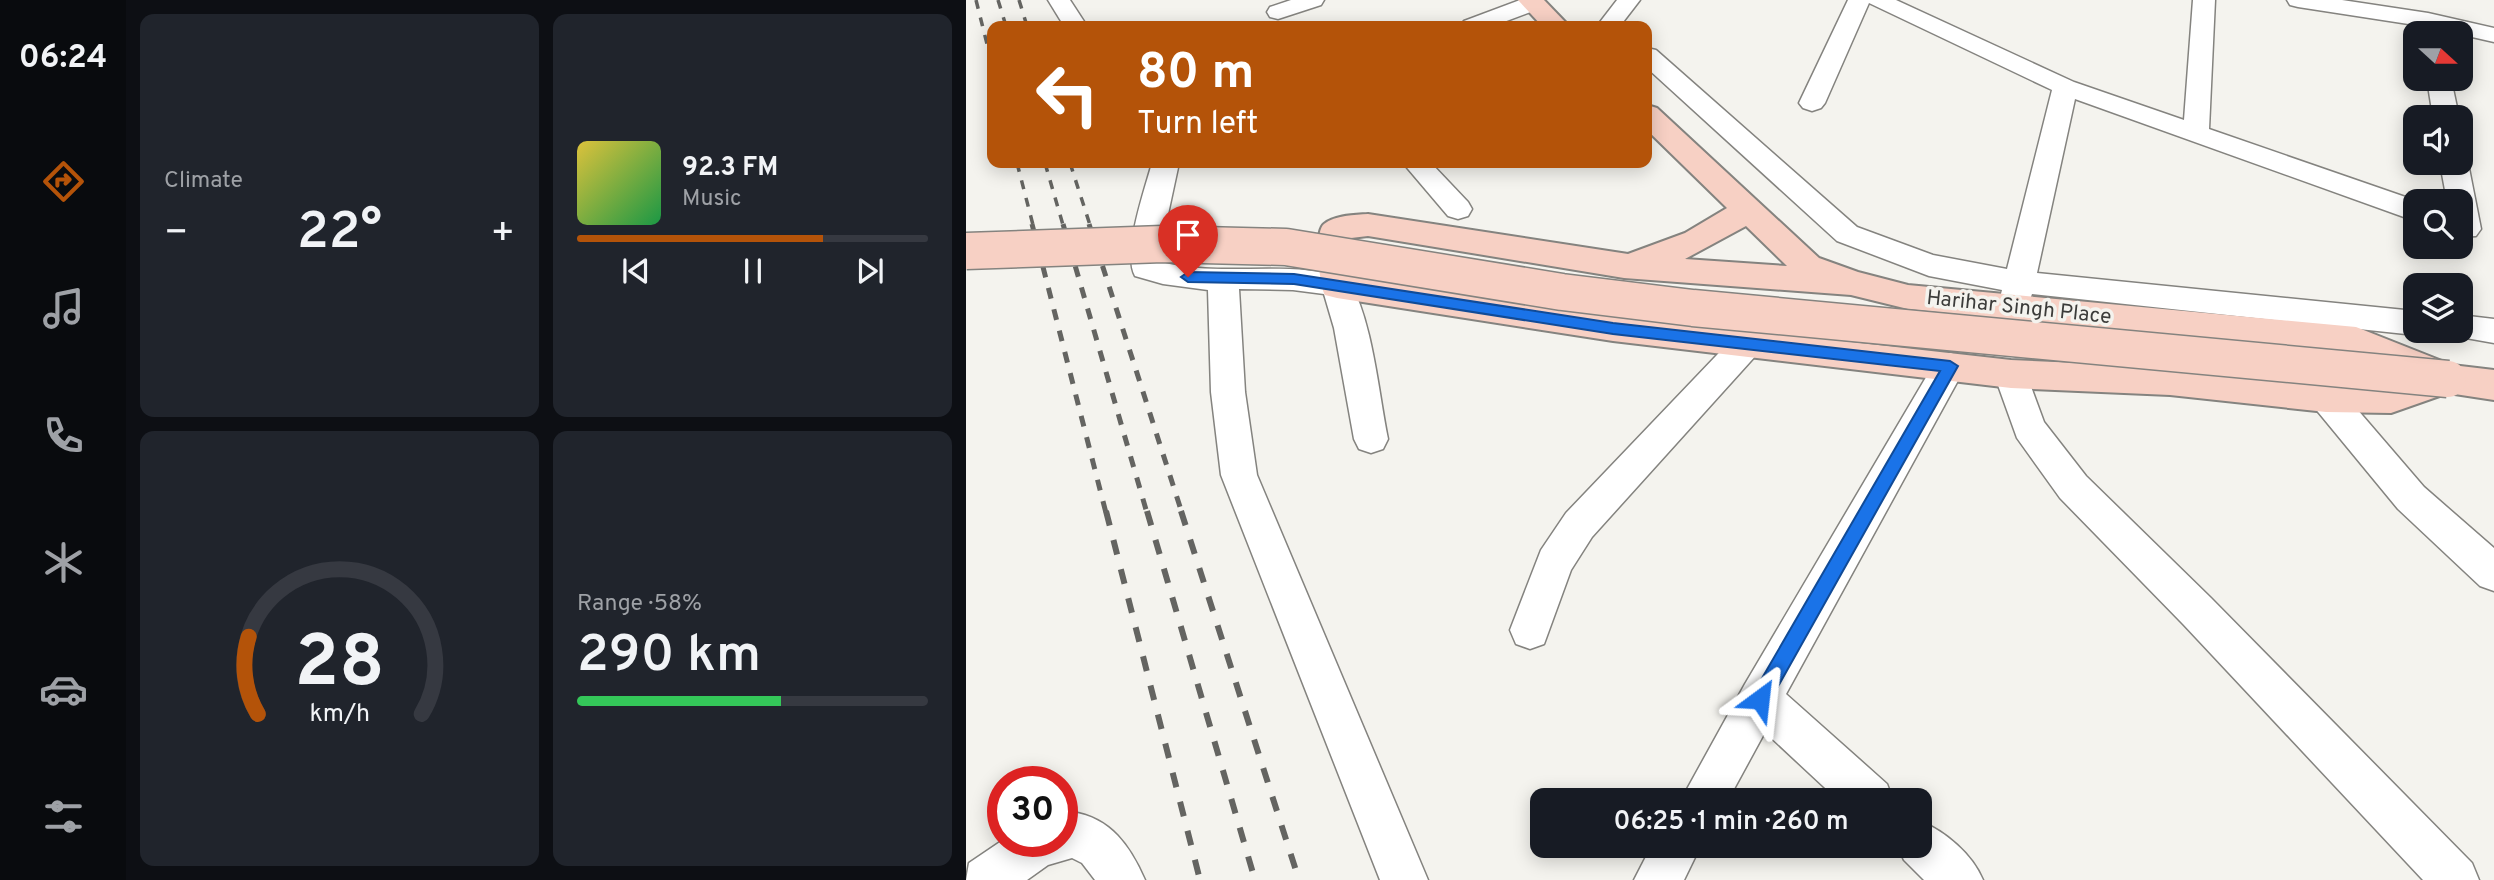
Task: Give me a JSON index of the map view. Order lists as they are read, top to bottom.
{
  "streets": {
    "street": ["Harihar Singh Place"]
  },
  "north": "right",
  "page": {
    "tabs": "06:24",
    "tile": [
      "Climate",
      ["Range · 58%", "290 km"]
    ],
    "turn": ["80 m", "Turn left"],
    "song": ["92.3 FM", "Music"],
    "heat": ["−", "22°", "+"],
    "limit": "30",
    "trip": "06:25 · 1 min · 260 m",
    "gauge": ["28", "km/h"]
  }
}
